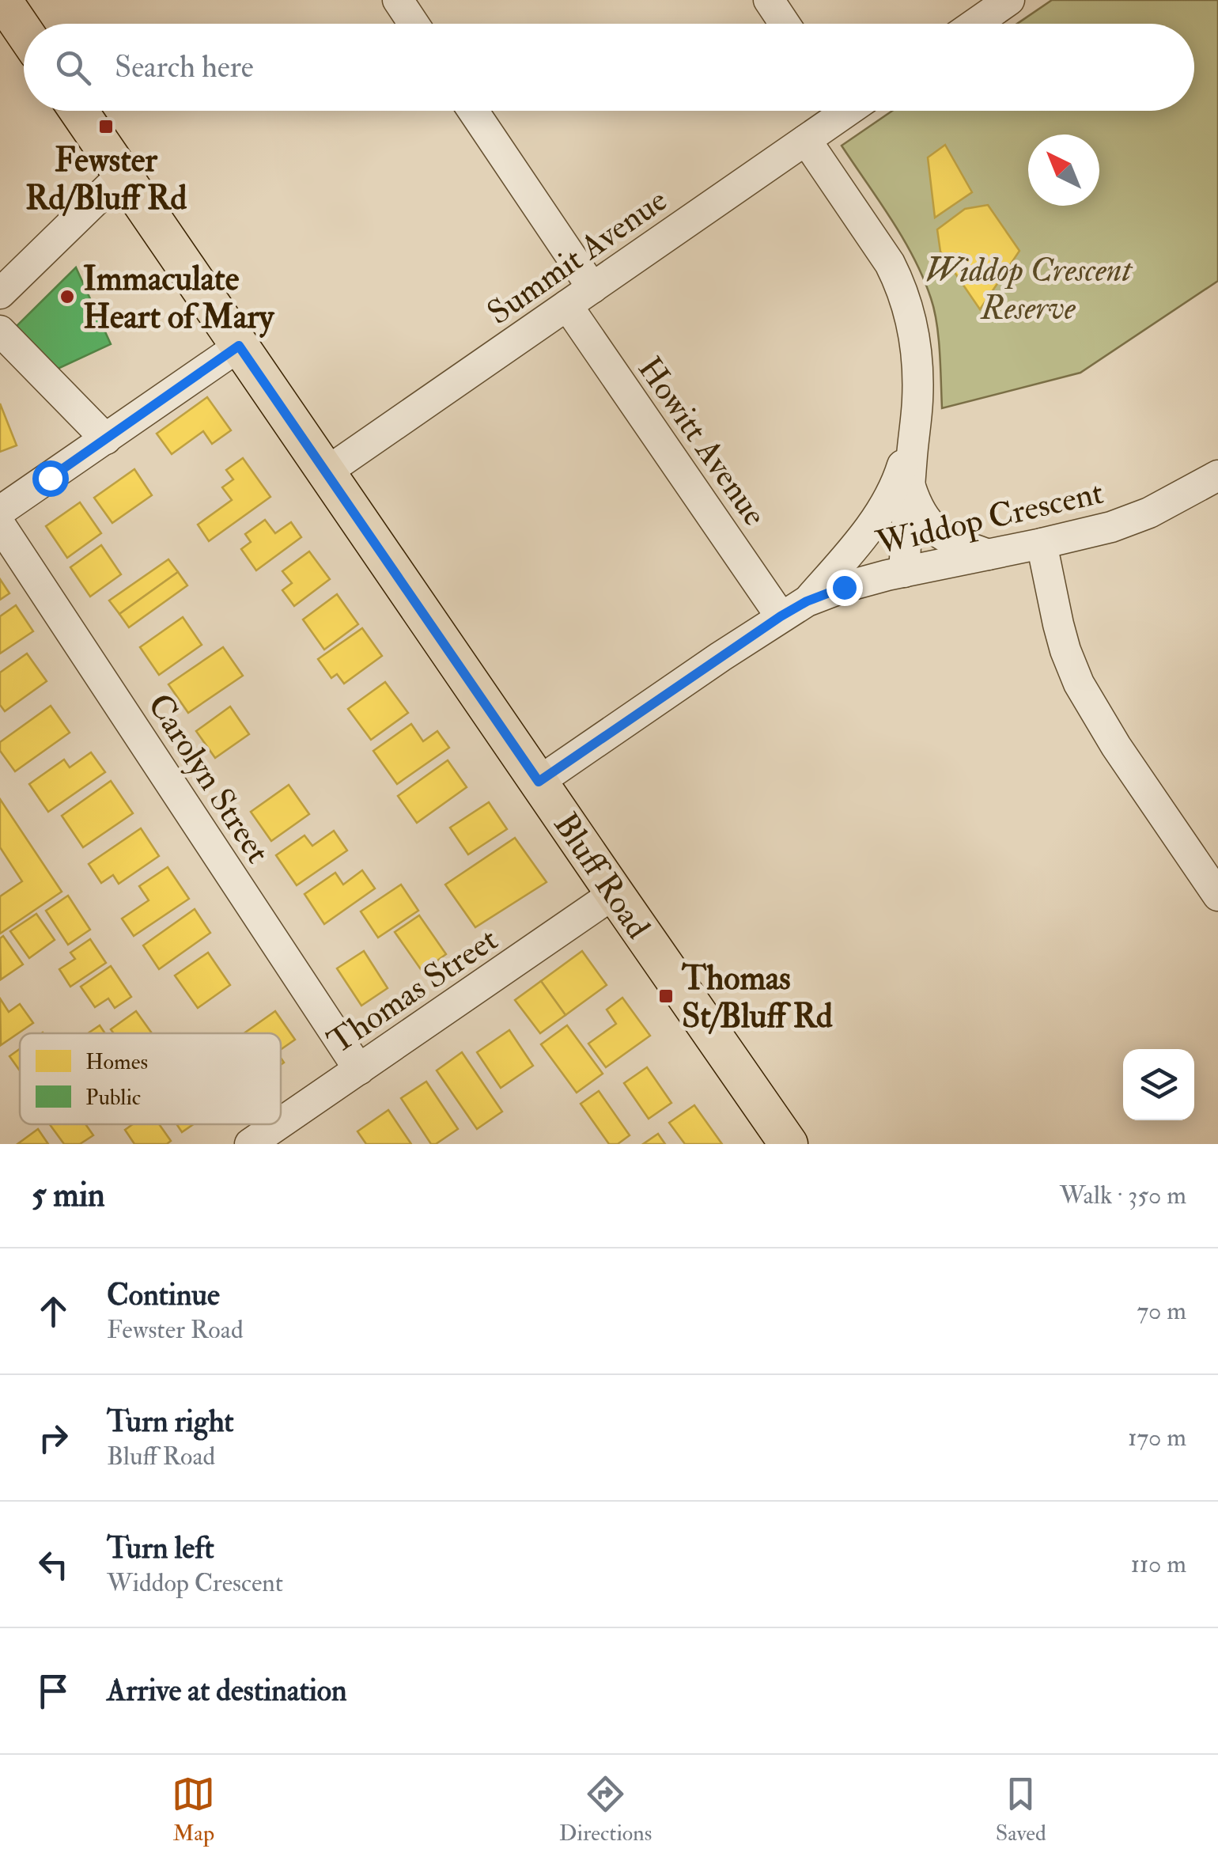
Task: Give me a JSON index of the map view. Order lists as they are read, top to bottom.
{
  "streets": {
    "main road": ["Bluff Road"],
    "street": [
      "Summit Avenue",
      "Howitt Avenue",
      "Widdop Crescent",
      "Carolyn Street",
      "Thomas Street"
    ]
  },
  "crossings": [
    ["Summit Avenue", "Howitt Avenue"],
    ["Summit Avenue", "Bluff Road"],
    ["Howitt Avenue", "Widdop Crescent"],
    ["Widdop Crescent", "Bluff Road"],
    ["Carolyn Street", "Thomas Street"],
    ["Bluff Road", "Thomas Street"]
  ],
  "parks": ["Widdop Crescent Reserve"],
  "places": {
    "transit": ["Fewster Rd/Bluff Rd", "Thomas St/Bluff Rd"],
    "other": ["Immaculate Heart of Mary"]
  },
  "legend": ["Homes", "Public"],
  "north": "top left",
  "page": {
    "search": "Search here",
    "heading": ["5 min", "Walk · 350 m"],
    "list": [
      ["Continue", "Fewster Road", "70 m"],
      ["Turn right", "Bluff Road", "170 m"],
      ["Turn left", "Widdop Crescent", "110 m"],
      "Arrive at destination"
    ],
    "nav": ["Map", "Directions", "Saved"]
  }
}
